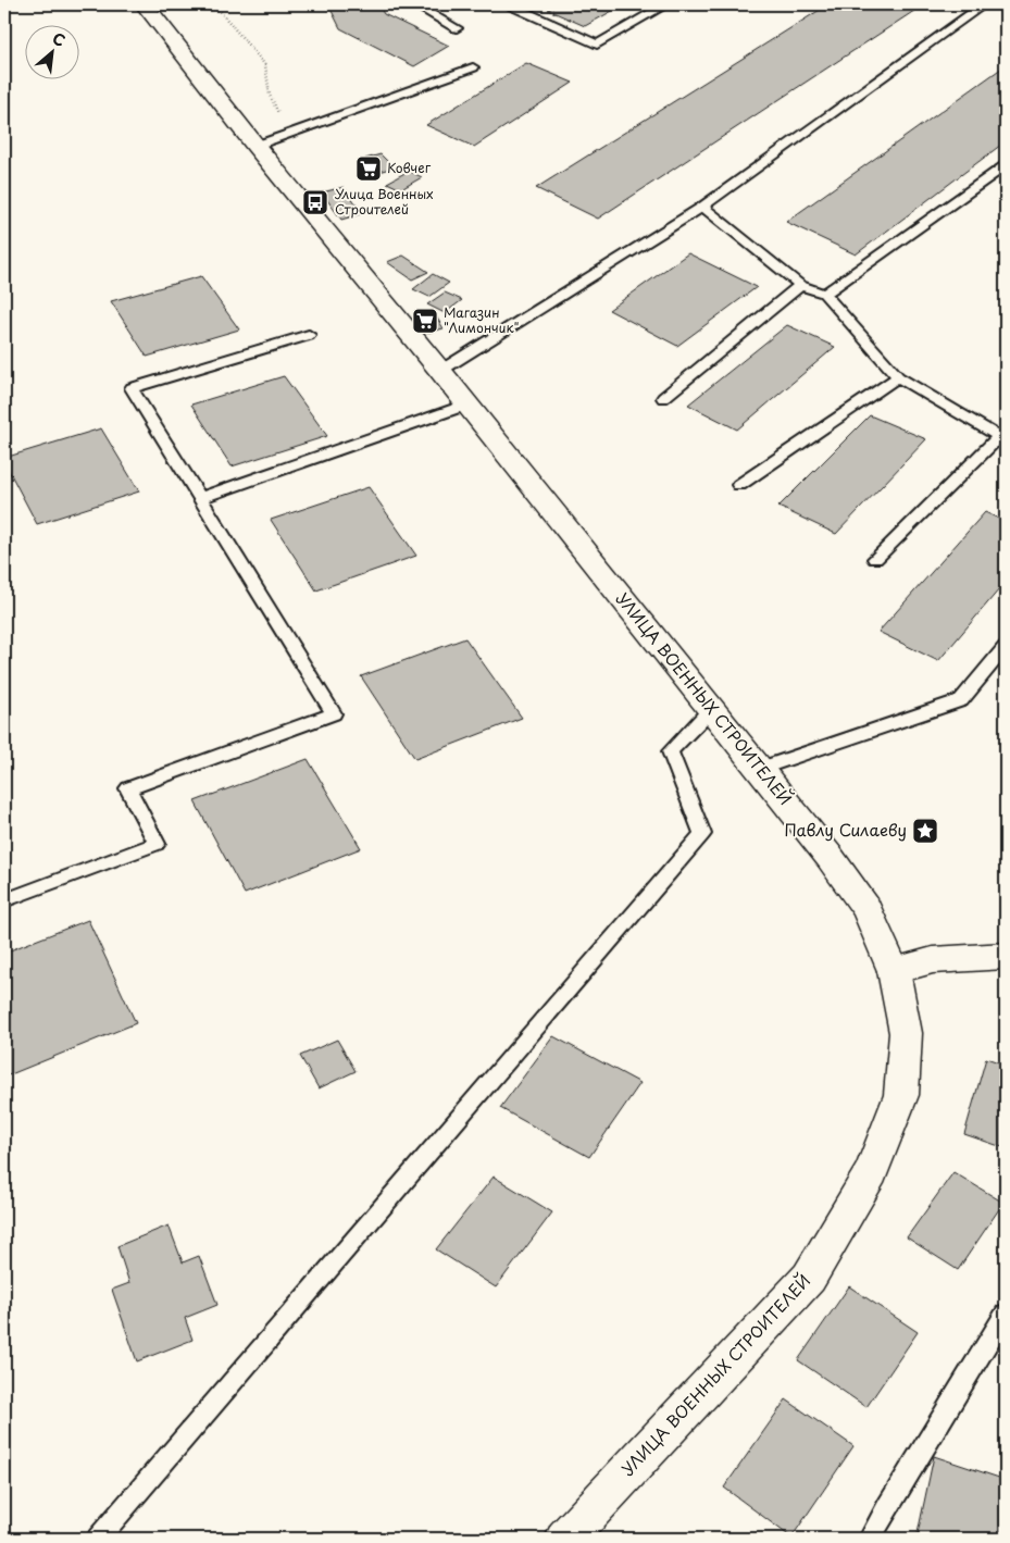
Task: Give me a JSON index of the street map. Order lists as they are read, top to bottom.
{
  "streets": {
    "main road": ["УЛИЦА ВОЕННЫХ СТРОИТЕЛЕЙ"]
  },
  "places": {
    "supermarket": ["Ковчег", "Магазин \"Лимончик\""],
    "bus stop": ["Улица Военных Строителей"],
    "place": ["Павлу Силаеву"]
  },
  "north": "top right"
}
